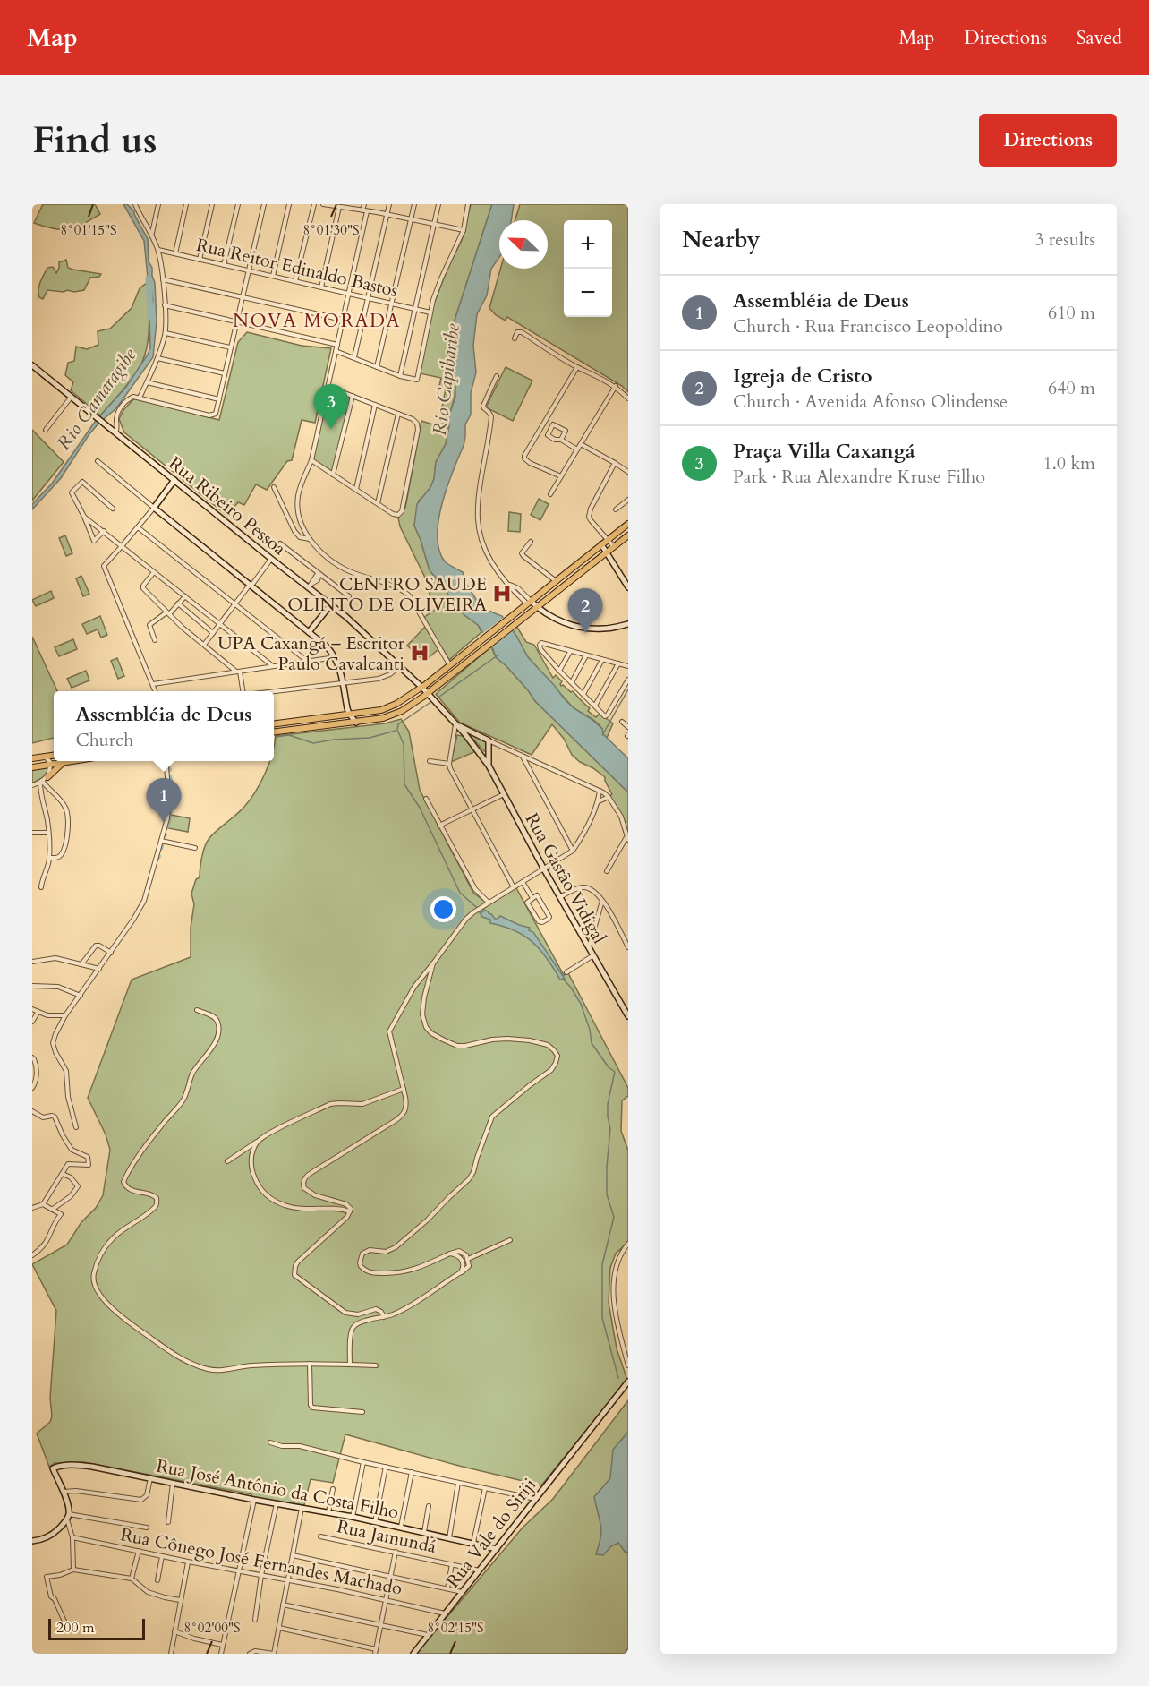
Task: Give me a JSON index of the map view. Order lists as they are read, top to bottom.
{
  "streets": {
    "street": [
      "Rua Reitor Edinaldo Bastos",
      "Rua Ribeiro Pessoa",
      "Rua Gastão Vidigal",
      "Rua José Antônio da Costa Filho",
      "Rua Vale do Siriji",
      "Rua Jamundá",
      "Rua Cônego José Fernandes Machado"
    ]
  },
  "crossings": [
    ["Rua Ribeiro Pessoa", "Rua Gastão Vidigal"],
    ["Rua José Antônio da Costa Filho", "Rua Vale do Siriji"],
    ["Rua Vale do Siriji", "Rua Jamundá"],
    ["Rua Vale do Siriji", "Rua Cônego José Fernandes Machado"]
  ],
  "districts": ["NOVA MORADA"],
  "water": ["Rio Capibaribe", "Rio Camaragibe"],
  "places": {
    "hospital": ["CENTRO SAUDE OLINTO DE OLIVEIRA", "UPA Caxangá – Escritor Paulo Cavalcanti"]
  },
  "scale_bar": "200 m",
  "north": "top left",
  "page": {
    "header": "Map",
    "nav": ["Map", "Directions", "Saved"],
    "buttons": "Directions",
    "title": "Find us",
    "heading": ["Nearby", "3 results"],
    "map_buttons": ["+", "−"],
    "list": [
      {
        "mark": "1",
        "name": "Assembléia de Deus",
        "note": "Church · Rua Francisco Leopoldino",
        "value": "610 m"
      },
      {
        "mark": "2",
        "name": "Igreja de Cristo",
        "note": "Church · Avenida Afonso Olindense",
        "value": "640 m"
      },
      {
        "mark": "3",
        "name": "Praça Villa Caxangá",
        "note": "Park · Rua Alexandre Kruse Filho",
        "value": "1.0 km"
      }
    ],
    "pins": ["3", "2", "1"],
    "popup": ["Assembléia de Deus", "Church"],
    "scale": "200 m"
  },
  "coordinates": [
    "8°01'15\"S",
    "8°01'30\"S",
    "8°02'00\"S",
    "8°02'15\"S"
  ]
}
